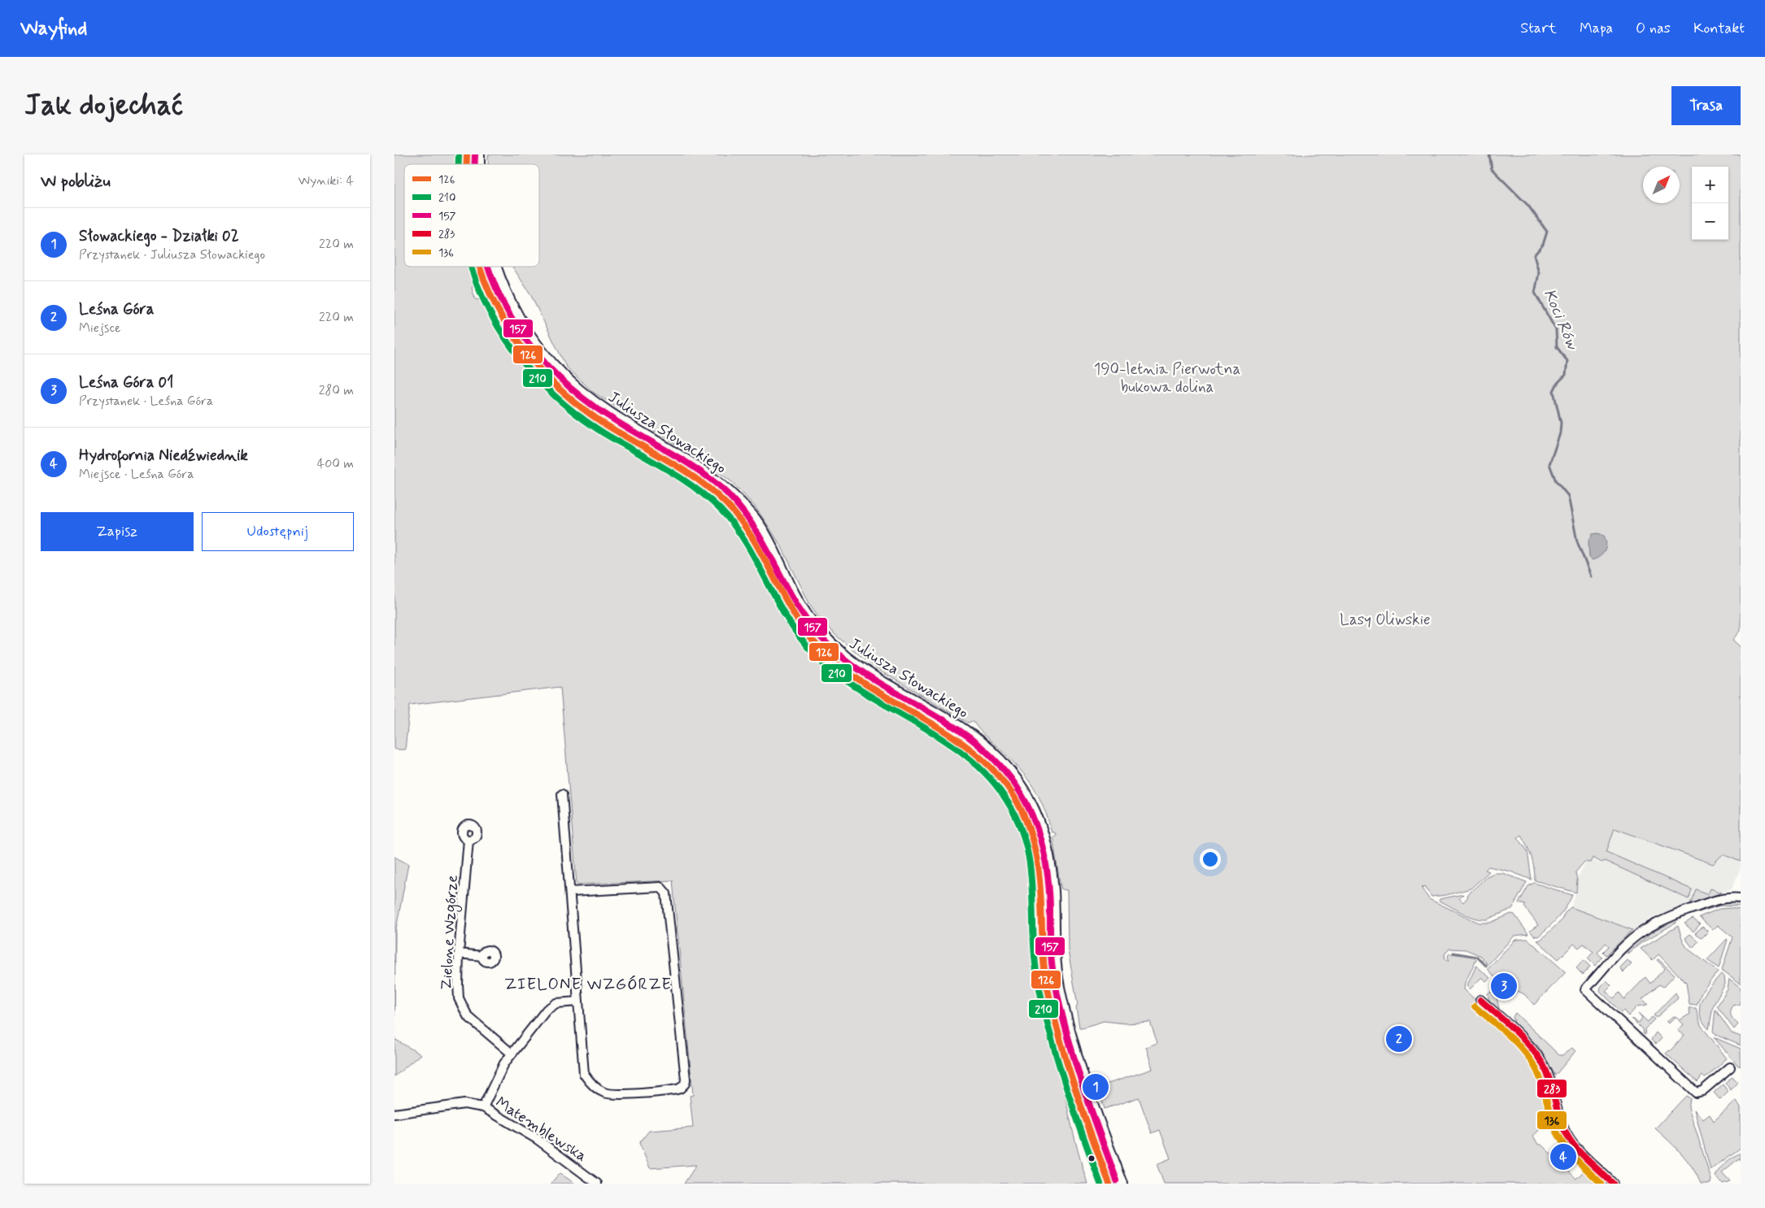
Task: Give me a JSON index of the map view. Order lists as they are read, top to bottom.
{
  "streets": {
    "main road": ["Juliusza Słowackiego"],
    "street": ["Zielone Wzgórze", "Matemblewska"]
  },
  "districts": ["ZIELONE WZGÓRZE"],
  "water": ["Koci Rów"],
  "parks": ["190-letnia Pierwotna bukowa dolina", "Lasy Oliwskie"],
  "lines": [
    "transit line 126",
    "transit line 210",
    "transit line 157",
    "transit line 283",
    "transit line 136"
  ],
  "legend": [
    "126",
    "210",
    "157",
    "283",
    "136"
  ],
  "north": "top right",
  "page": {
    "header": "Wayfind",
    "nav": [
      "Start",
      "Mapa",
      "O nas",
      "Kontakt"
    ],
    "buttons": [
      "Trasa",
      ["Zapisz", "Udostępnij"]
    ],
    "title": "Jak dojechać",
    "heading": ["W pobliżu", "Wyniki: 4"],
    "map_buttons": ["+", "−"],
    "list": [
      {
        "mark": "1",
        "name": "Słowackiego - Działki 02",
        "note": "Przystanek · Juliusza Słowackiego",
        "value": "220 m"
      },
      {
        "mark": "2",
        "name": "Leśna Góra",
        "note": "Miejsce",
        "value": "220 m"
      },
      {
        "mark": "3",
        "name": "Leśna Góra 01",
        "note": "Przystanek · Leśna Góra",
        "value": "280 m"
      },
      {
        "mark": "4",
        "name": "Hydrofornia Niedźwiednik",
        "note": "Miejsce · Leśna Góra",
        "value": "400 m"
      }
    ],
    "pins": [
      "3",
      "2",
      "1",
      "4"
    ]
  }
}
